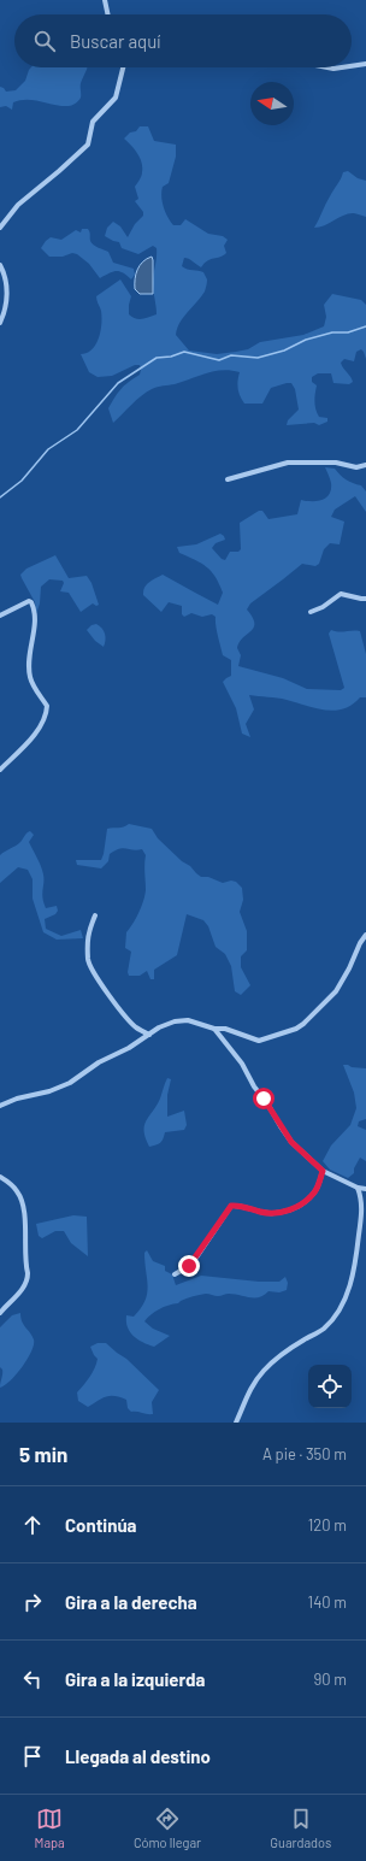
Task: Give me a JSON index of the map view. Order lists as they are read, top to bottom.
{
  "north": "left",
  "page": {
    "search": "Buscar aquí",
    "heading": ["5 min", "A pie · 350 m"],
    "list": [
      ["Continúa", "120 m"],
      ["Gira a la derecha", "140 m"],
      ["Gira a la izquierda", "90 m"],
      "Llegada al destino"
    ],
    "nav": ["Mapa", "Cómo llegar", "Guardados"]
  }
}
